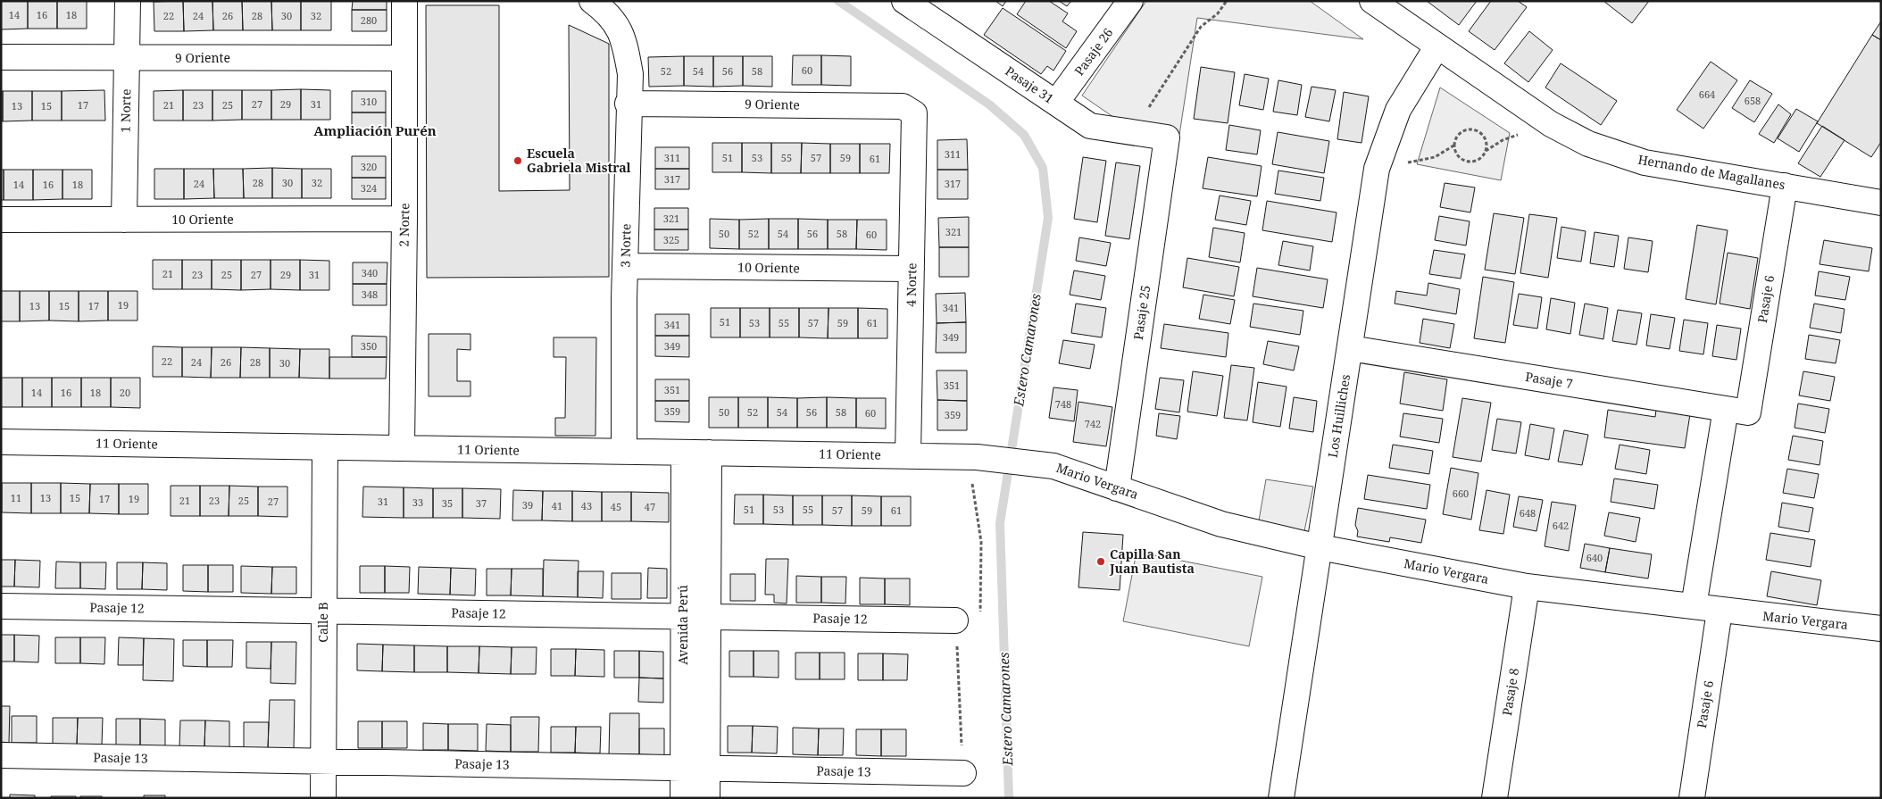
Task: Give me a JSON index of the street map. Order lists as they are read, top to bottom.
{
  "streets": {
    "street": [
      "Pasaje 26",
      "9 Oriente",
      "Pasaje 31",
      "1 Norte",
      "Hernando de Magallanes",
      "10 Oriente",
      "2 Norte",
      "3 Norte",
      "4 Norte",
      "Pasaje 6",
      "Pasaje 25",
      "Pasaje 7",
      "Los Huilliches",
      "11 Oriente",
      "Mario Vergara",
      "Pasaje 12",
      "Calle B",
      "Avenida Perú",
      "Pasaje 8",
      "Pasaje 13"
    ]
  },
  "crossings": [
    ["Pasaje 26", "Pasaje 31"],
    ["9 Oriente", "1 Norte"],
    ["9 Oriente", "2 Norte"],
    ["9 Oriente", "3 Norte"],
    ["9 Oriente", "4 Norte"],
    ["Pasaje 31", "Pasaje 25"],
    ["1 Norte", "10 Oriente"],
    ["Hernando de Magallanes", "Pasaje 6"],
    ["Hernando de Magallanes", "Los Huilliches"],
    ["10 Oriente", "2 Norte"],
    ["10 Oriente", "3 Norte"],
    ["10 Oriente", "4 Norte"],
    ["2 Norte", "11 Oriente"],
    ["3 Norte", "11 Oriente"],
    ["4 Norte", "11 Oriente"],
    ["Pasaje 6", "Pasaje 7"],
    ["Pasaje 6", "Mario Vergara"],
    ["Pasaje 25", "Mario Vergara"],
    ["Pasaje 7", "Los Huilliches"],
    ["Los Huilliches", "Mario Vergara"],
    ["11 Oriente", "Mario Vergara"],
    ["11 Oriente", "Calle B"],
    ["11 Oriente", "Avenida Perú"],
    ["Mario Vergara", "Pasaje 8"],
    ["Pasaje 12", "Calle B"],
    ["Pasaje 12", "Avenida Perú"],
    ["Calle B", "Pasaje 13"],
    ["Avenida Perú", "Pasaje 13"]
  ],
  "districts": ["Ampliación Purén"],
  "water": ["Estero Camarones"],
  "places": ["Escuela Gabriela Mistral", "Capilla San Juan Bautista"],
  "house_numbers": [
    "14",
    "16",
    "18",
    "22",
    "24",
    "26",
    "28",
    "30",
    "32",
    "280",
    "60",
    "52",
    "54",
    "56",
    "58",
    "664",
    "658",
    "310",
    "27",
    "29",
    "31",
    "17",
    "21",
    "23",
    "25",
    "13",
    "15",
    "311",
    "311",
    "51",
    "53",
    "55",
    "57",
    "59",
    "61",
    "320",
    "317",
    "28",
    "30",
    "32",
    "24",
    "317",
    "14",
    "16",
    "18",
    "324",
    "321",
    "321",
    "50",
    "52",
    "54",
    "56",
    "58",
    "60",
    "325",
    "340",
    "21",
    "23",
    "25",
    "27",
    "29",
    "31",
    "348",
    "19",
    "13",
    "15",
    "17",
    "341",
    "51",
    "53",
    "55",
    "57",
    "59",
    "61",
    "341",
    "349",
    "350",
    "349",
    "22",
    "24",
    "26",
    "28",
    "30",
    "351",
    "351",
    "14",
    "16",
    "18",
    "20",
    "748",
    "359",
    "50",
    "52",
    "54",
    "56",
    "58",
    "60",
    "359",
    "742",
    "660",
    "11",
    "13",
    "15",
    "17",
    "19",
    "21",
    "23",
    "25",
    "27",
    "31",
    "33",
    "35",
    "37",
    "39",
    "41",
    "43",
    "45",
    "47",
    "51",
    "53",
    "55",
    "57",
    "59",
    "61",
    "648",
    "642",
    "640"
  ]
}
